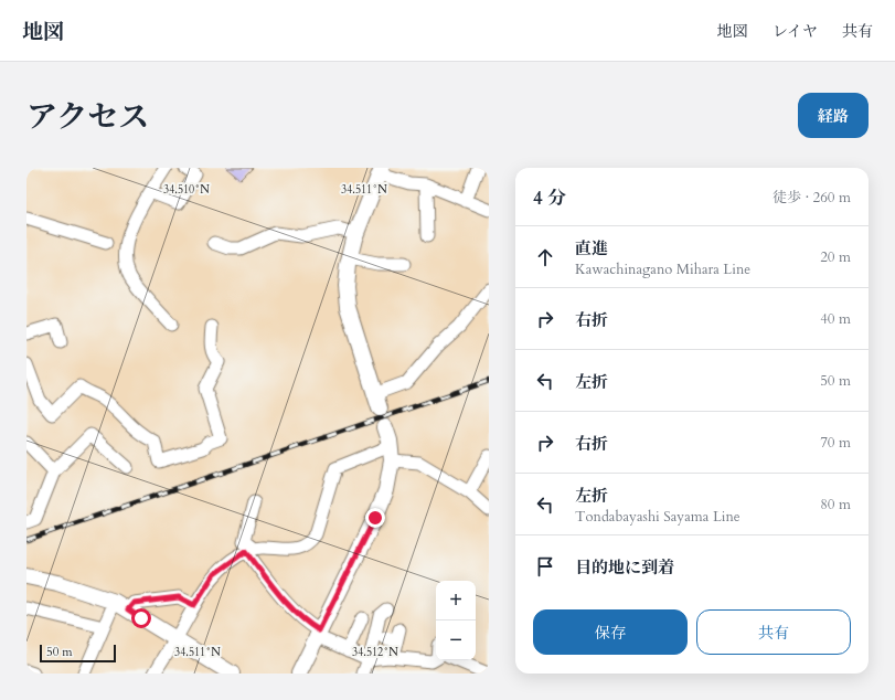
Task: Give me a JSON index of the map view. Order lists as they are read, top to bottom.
{
  "scale_bar": "50 m",
  "page": {
    "header": "地図",
    "nav": ["地図", "レイヤ", "共有"],
    "title": "アクセス",
    "buttons": [
      "経路",
      ["保存", "共有"]
    ],
    "heading": ["4 分", "徒歩 · 260 m"],
    "list": [
      ["直進", "Kawachinagano Mihara Line", "20 m"],
      ["右折", "40 m"],
      ["左折", "50 m"],
      ["右折", "70 m"],
      ["左折", "Tondabayashi Sayama Line", "80 m"],
      "目的地に到着"
    ],
    "map_buttons": ["+", "−"],
    "scale": "50 m"
  },
  "coordinates": ["34.510°N", "34.511°N", "34.512°N"]
}
